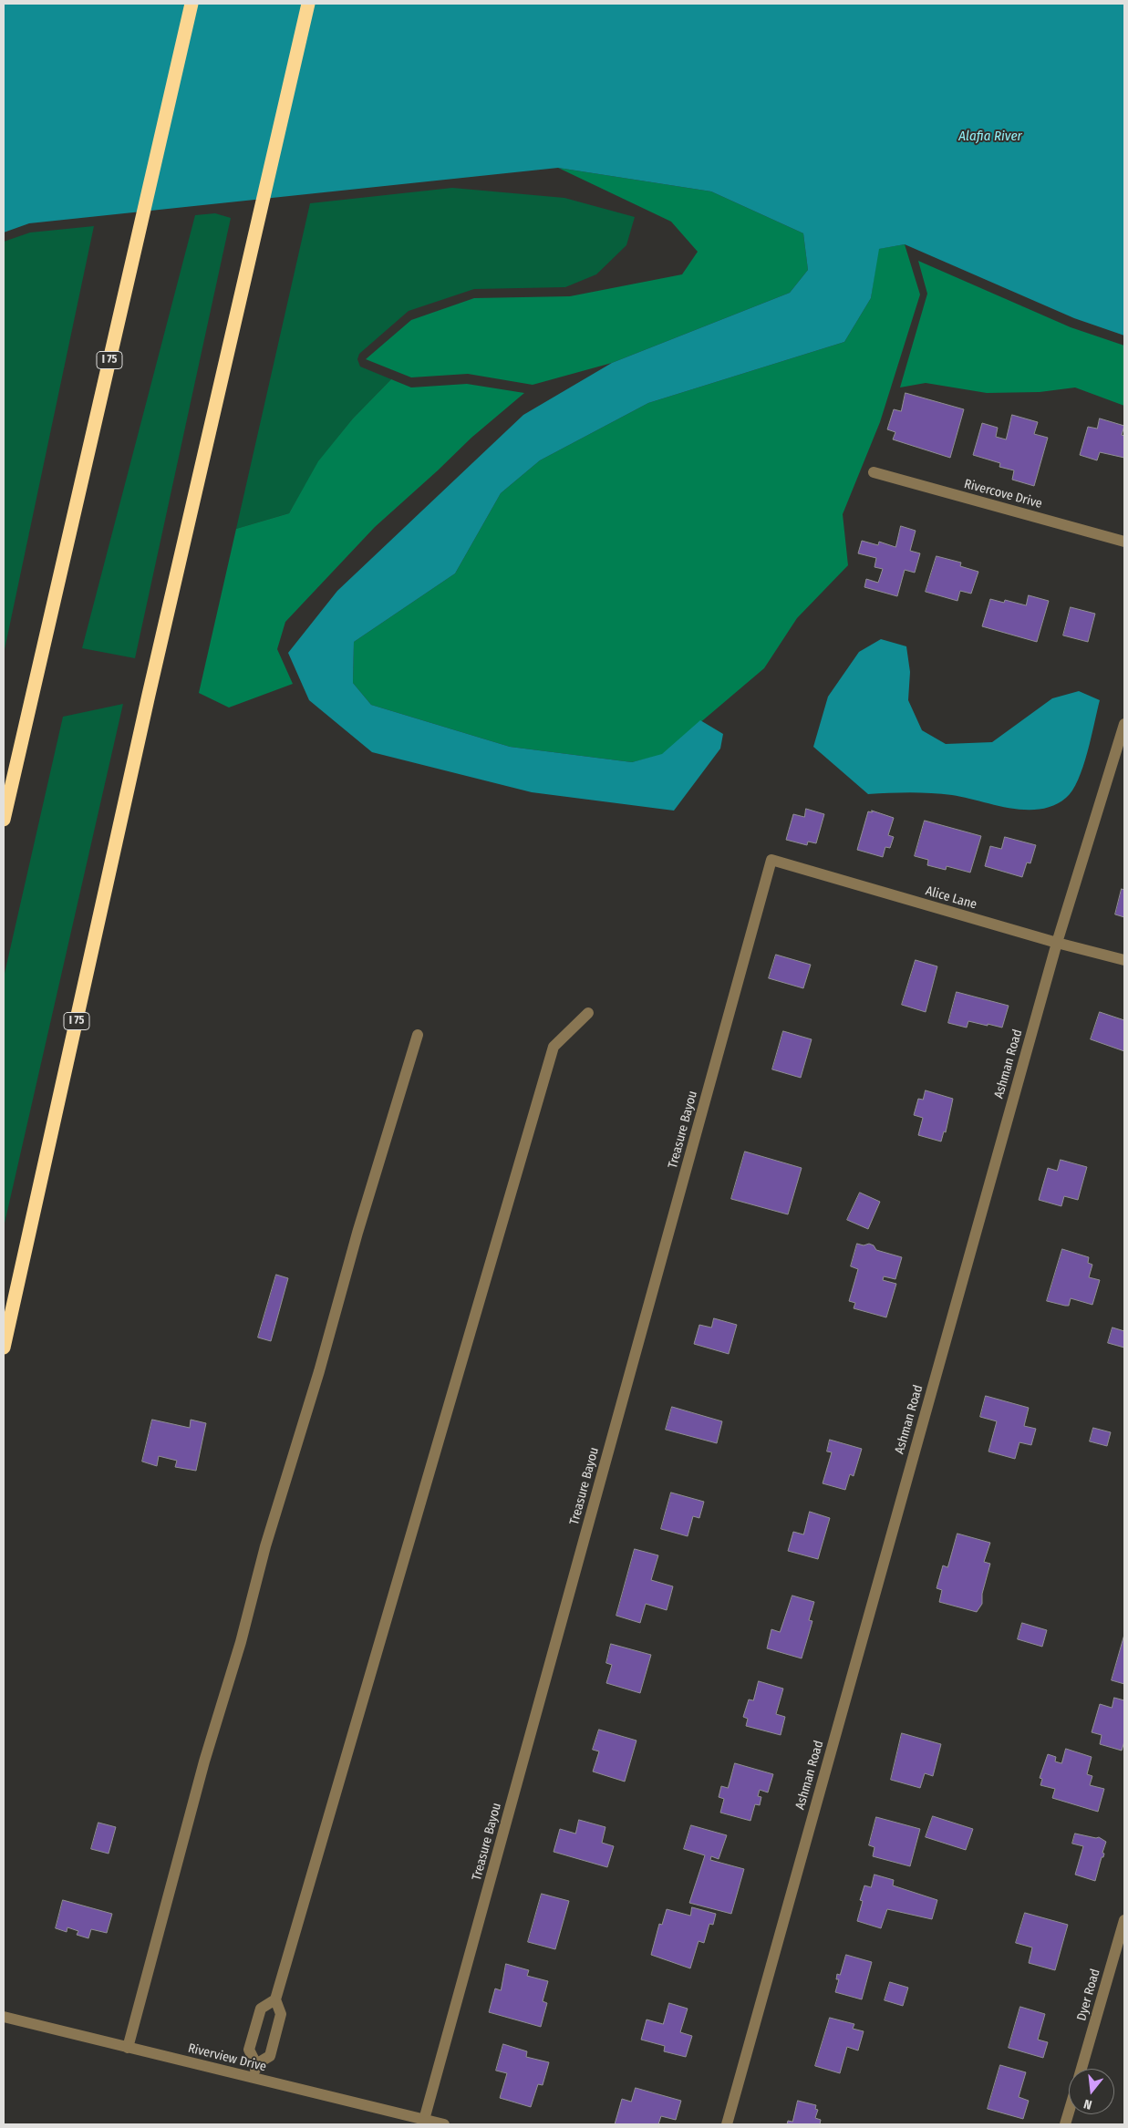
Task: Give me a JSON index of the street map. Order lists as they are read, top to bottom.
{
  "streets": {
    "highway": ["I 75"],
    "street": [
      "Rivercove Drive",
      "Alice Lane",
      "Ashman Road",
      "Treasure Bayou",
      "Dyer Road",
      "Riverview Drive"
    ]
  },
  "crossings": [
    ["Alice Lane", "Ashman Road"],
    ["Alice Lane", "Treasure Bayou"],
    ["Treasure Bayou", "Riverview Drive"]
  ],
  "water": ["Alafia River"],
  "north": "bottom"
}
